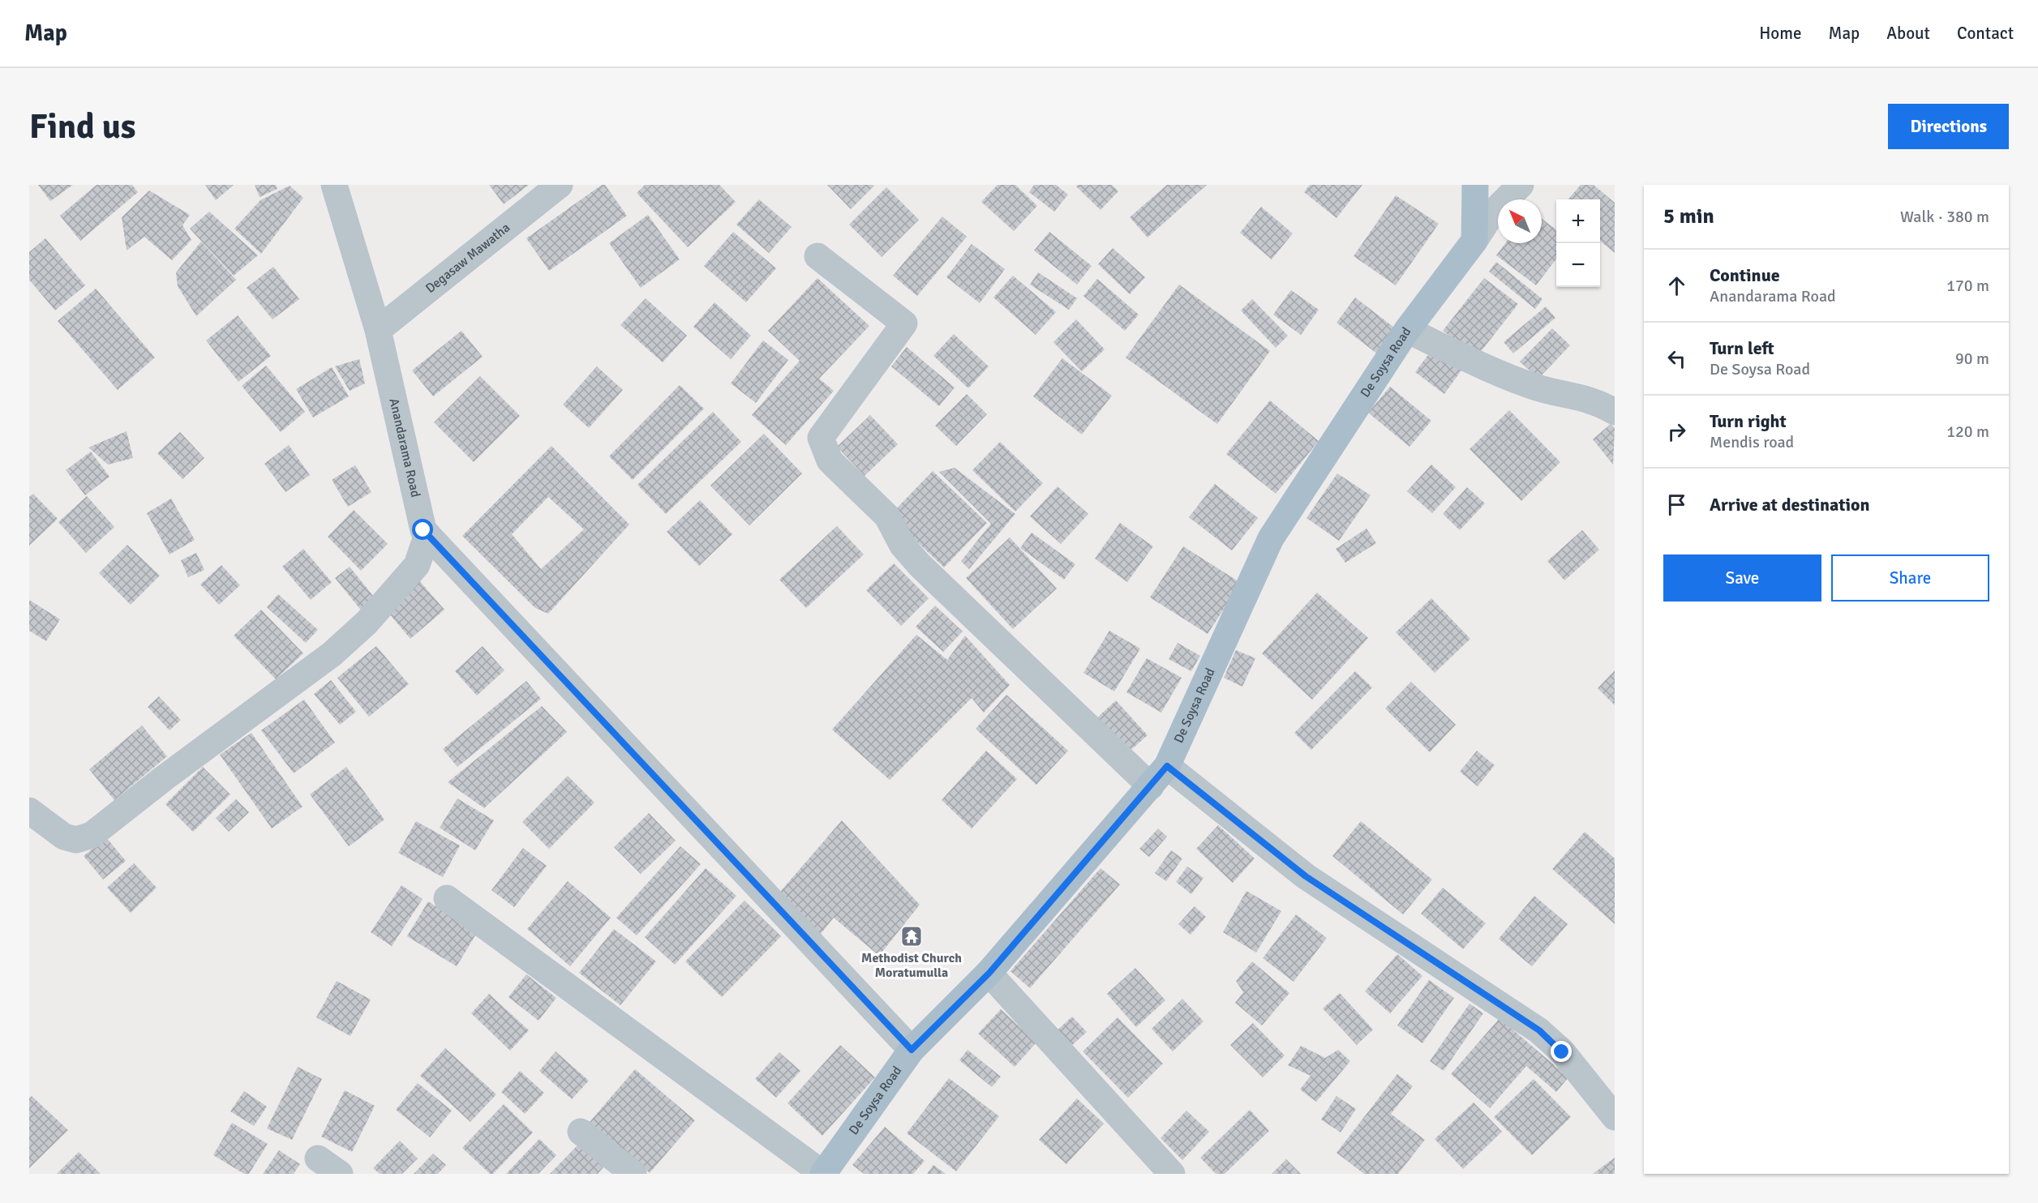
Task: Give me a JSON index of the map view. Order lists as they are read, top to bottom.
{
  "streets": {
    "main road": ["De Soysa Road"],
    "street": ["Degasaw Mawatha", "Anandarama Road"]
  },
  "crossings": [
    ["Degasaw Mawatha", "Anandarama Road"],
    ["De Soysa Road", "Anandarama Road"]
  ],
  "places": {
    "temple": ["Methodist Church Moratumulla"]
  },
  "north": "top left",
  "page": {
    "header": "Map",
    "nav": [
      "Home",
      "Map",
      "About",
      "Contact"
    ],
    "buttons": [
      "Directions",
      ["Save", "Share"]
    ],
    "title": "Find us",
    "heading": ["5 min", "Walk · 380 m"],
    "map_buttons": ["+", "−"],
    "list": [
      ["Continue", "Anandarama Road", "170 m"],
      ["Turn left", "De Soysa Road", "90 m"],
      ["Turn right", "Mendis road", "120 m"],
      "Arrive at destination"
    ]
  }
}
